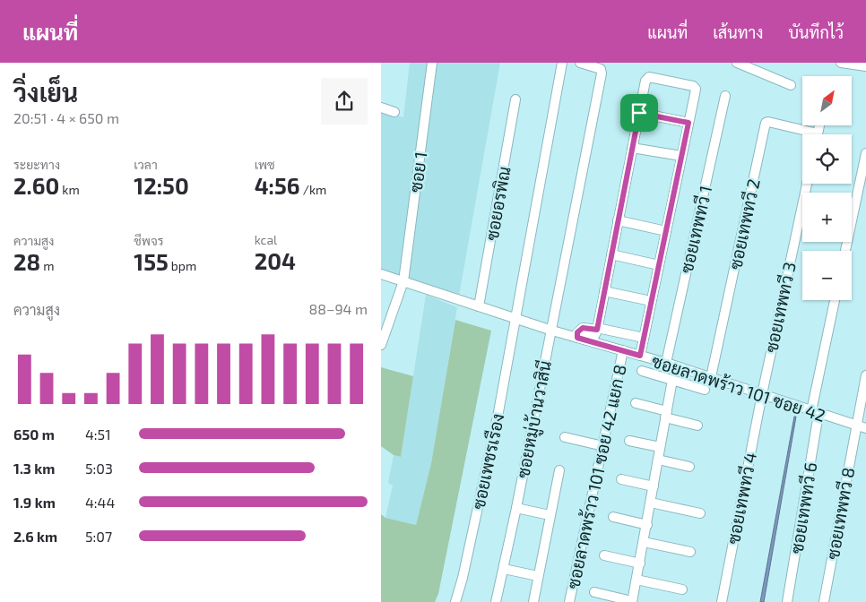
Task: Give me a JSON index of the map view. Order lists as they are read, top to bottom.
{
  "streets": {
    "street": [
      "ซอย 1",
      "ซอยอรพิณ",
      "ซอยเทพทวี 2",
      "ซอยเทพทวี 1",
      "ซอยเทพทวี 3",
      "ซอยลาดพร้าว 101 ซอย 42",
      "ซอยหมู่บ้านวาสินี",
      "ซอยเพชรเรือง",
      "ซอยลาดพร้าว 101 ซอย 42 แยก 8",
      "ซอยเทพทวี 4",
      "ซอยเทพทวี 6",
      "ซอยเทพทวี 8"
    ]
  },
  "crossings": [
    ["ซอย 1", "ซอยลาดพร้าว 101 ซอย 42"],
    ["ซอยอรพิณ", "ซอยลาดพร้าว 101 ซอย 42"],
    ["ซอยเทพทวี 2", "ซอยลาดพร้าว 101 ซอย 42"],
    ["ซอยเทพทวี 1", "ซอยลาดพร้าว 101 ซอย 42"],
    ["ซอยเทพทวี 3", "ซอยลาดพร้าว 101 ซอย 42"],
    ["ซอยเทพทวี 3", "ซอยเทพทวี 4"],
    ["ซอยลาดพร้าว 101 ซอย 42", "ซอยหมู่บ้านวาสินี"],
    ["ซอยลาดพร้าว 101 ซอย 42", "ซอยเพชรเรือง"],
    ["ซอยลาดพร้าว 101 ซอย 42", "ซอยลาดพร้าว 101 ซอย 42 แยก 8"],
    ["ซอยลาดพร้าว 101 ซอย 42", "ซอยเทพทวี 4"],
    ["ซอยลาดพร้าว 101 ซอย 42", "ซอยเทพทวี 6"],
    ["ซอยลาดพร้าว 101 ซอย 42", "ซอยเทพทวี 8"]
  ],
  "north": "top right",
  "page": {
    "header": "แผนที่",
    "nav": ["แผนที่", "เส้นทาง", "บันทึกไว้"],
    "heading": ["วิ่งเย็น", "20:51 · 4 × 650 m"],
    "map_buttons": ["+", "−"],
    "stats": [
      ["ระยะทาง", "2.60 km"],
      ["เวลา", "12:50"],
      ["เพซ", "4:56 /km"],
      ["ความสูง", "28 m"],
      ["ชีพจร", "155 bpm"],
      ["kcal", "204"]
    ],
    "chart": ["ความสูง", "88–94 m"],
    "list": [
      {
        "name": "650 m",
        "note": "4:51"
      },
      {
        "name": "1.3 km",
        "note": "5:03"
      },
      {
        "name": "1.9 km",
        "note": "4:44"
      },
      {
        "name": "2.6 km",
        "note": "5:07"
      }
    ]
  }
}
